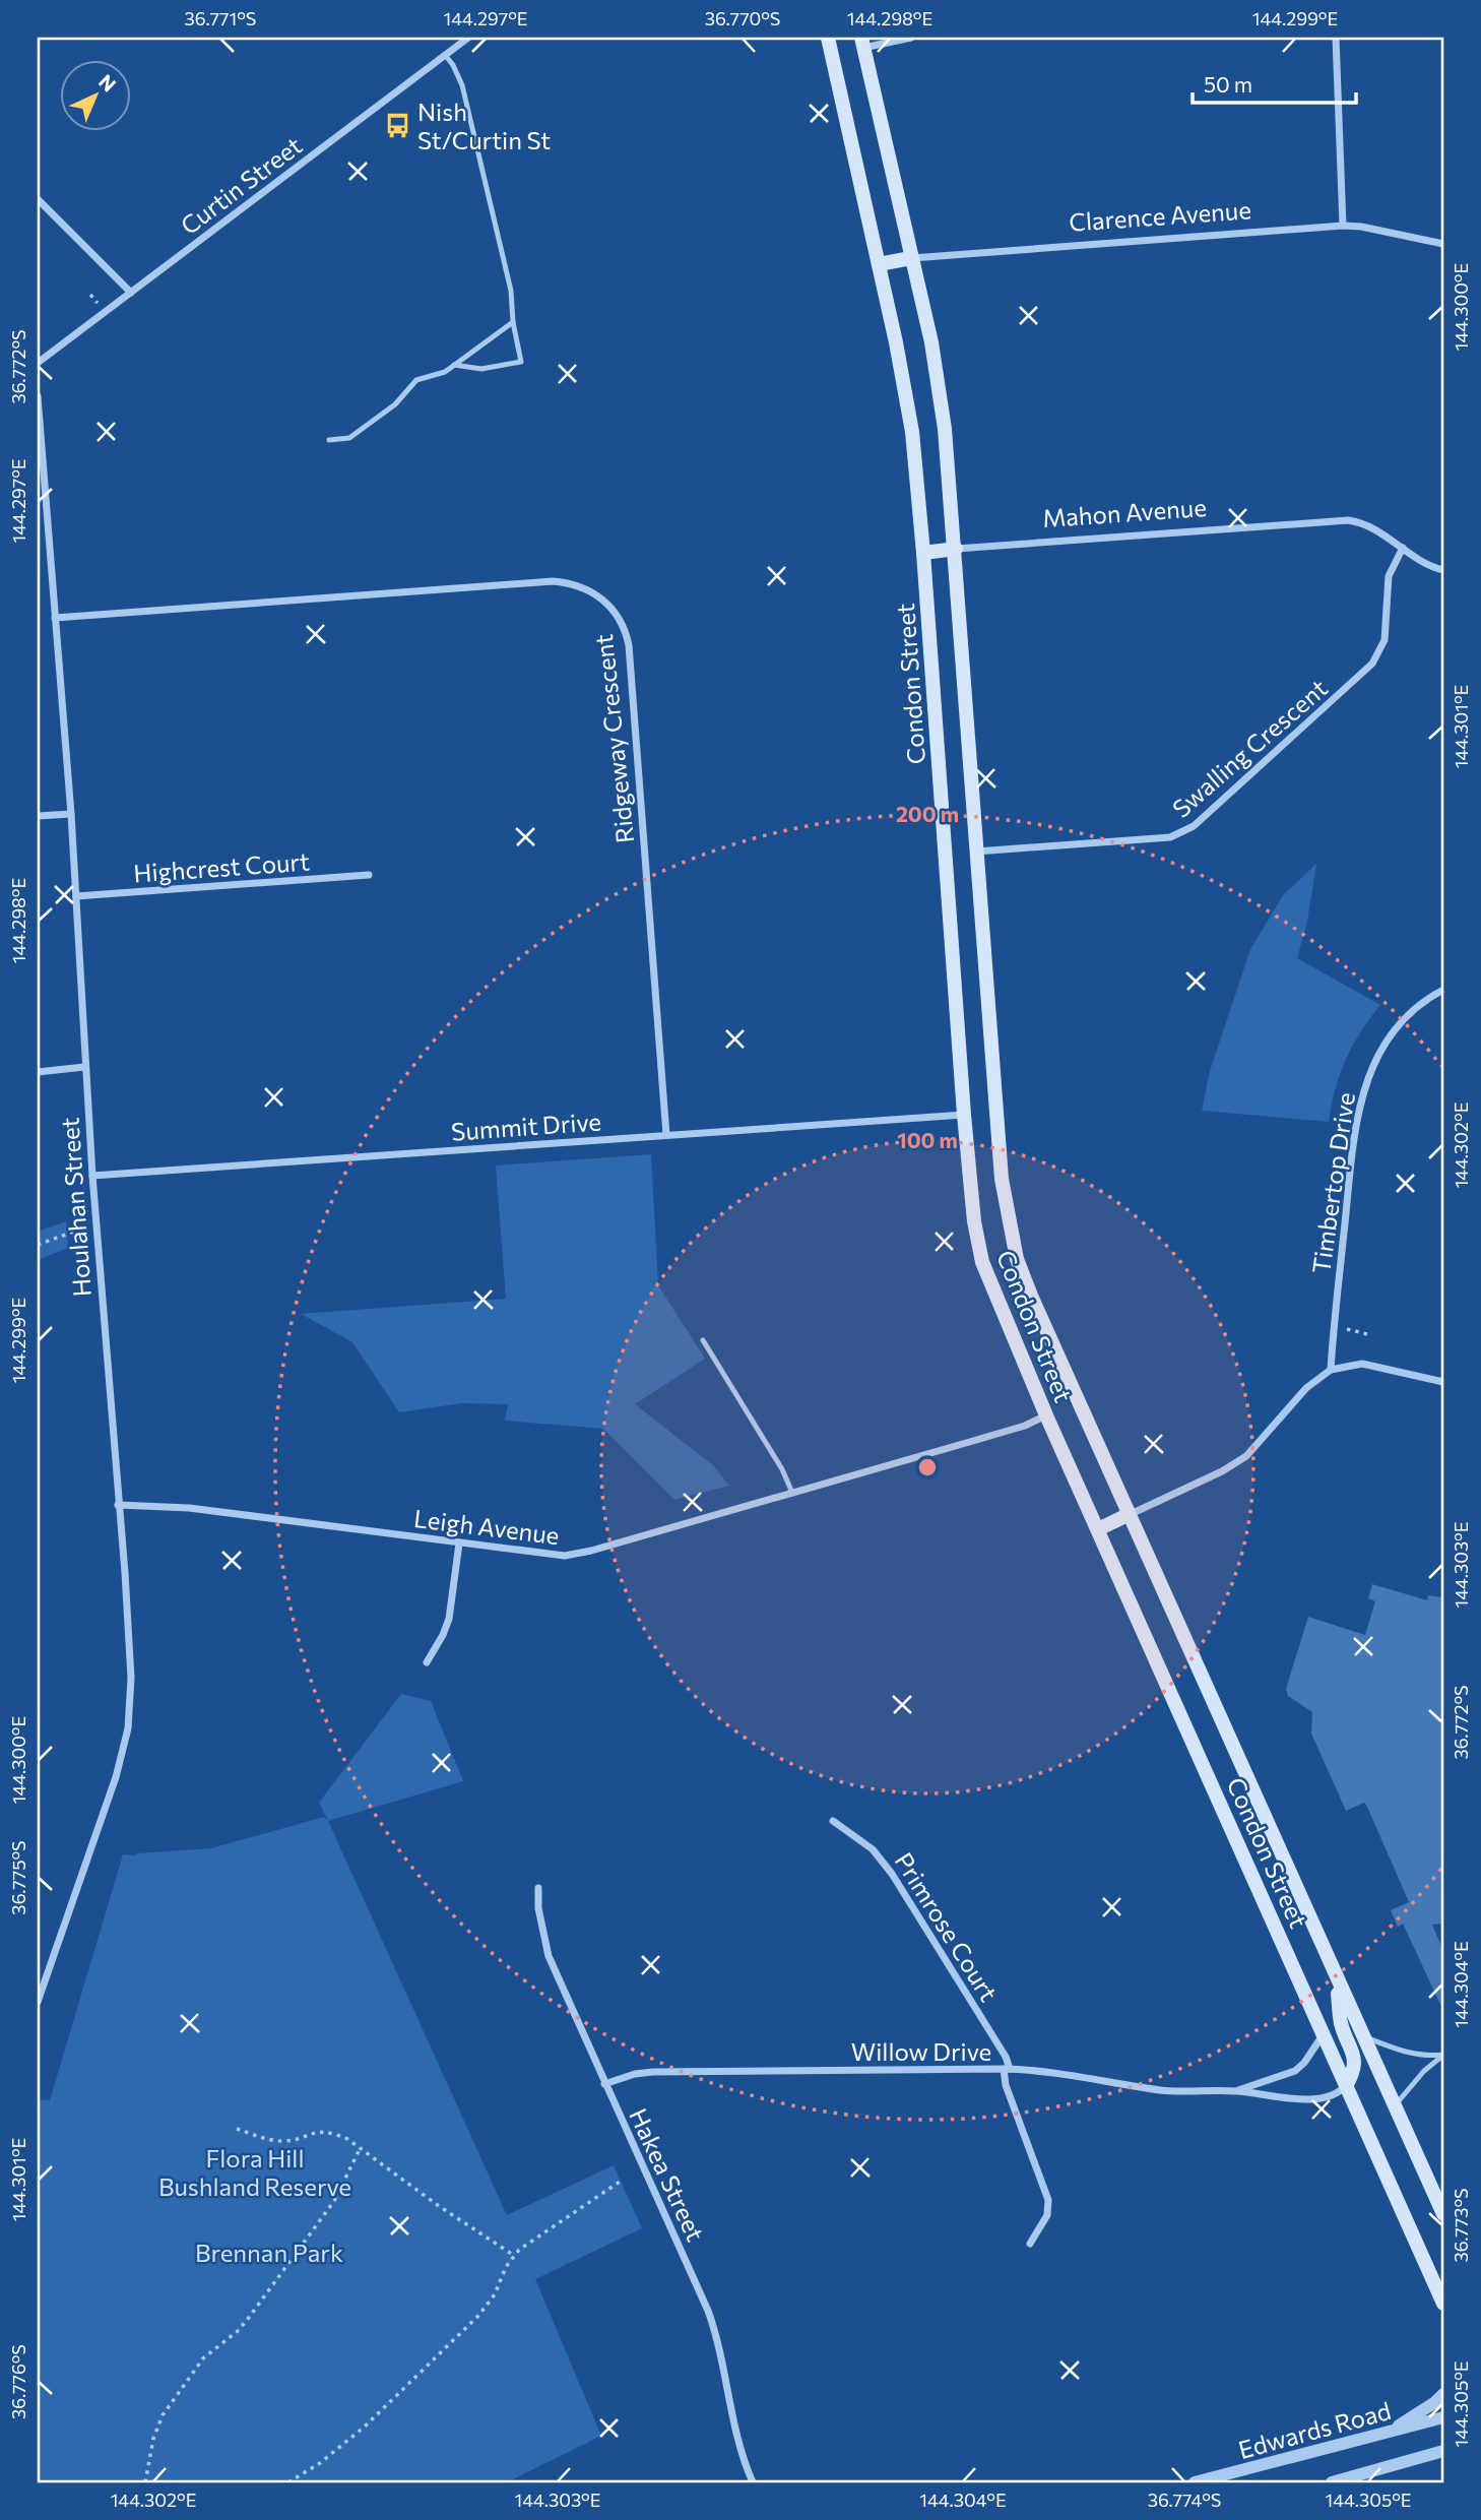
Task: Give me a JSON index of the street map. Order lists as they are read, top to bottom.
{
  "streets": {
    "main road": ["Clarence Avenue", "Mahon Avenue", "Condon Street"],
    "street": [
      "Curtin Street",
      "Ridgeway Crescent",
      "Swalling Crescent",
      "Highcrest Court",
      "Summit Drive",
      "Timbertop Drive",
      "Houlahan Street",
      "Leigh Avenue",
      "Primrose Court",
      "Willow Drive",
      "Hakea Street",
      "Edwards Road"
    ]
  },
  "crossings": [
    ["Clarence Avenue", "Condon Street"],
    ["Mahon Avenue", "Condon Street"],
    ["Mahon Avenue", "Swalling Crescent"],
    ["Condon Street", "Swalling Crescent"],
    ["Condon Street", "Summit Drive"],
    ["Condon Street", "Leigh Avenue"],
    ["Condon Street", "Willow Drive"],
    ["Ridgeway Crescent", "Summit Drive"],
    ["Ridgeway Crescent", "Houlahan Street"],
    ["Highcrest Court", "Houlahan Street"],
    ["Summit Drive", "Houlahan Street"],
    ["Houlahan Street", "Leigh Avenue"],
    ["Primrose Court", "Willow Drive"],
    ["Willow Drive", "Hakea Street"]
  ],
  "parks": ["Flora Hill Bushland Reserve", "Brennan Park"],
  "places": {
    "bus stop": ["Nish St/Curtin St"]
  },
  "scale_bar": "50 m",
  "north": "top right",
  "coordinates": [
    "36.771°S",
    "144.297°E",
    "36.770°S",
    "144.298°E",
    "144.299°E",
    "144.300°E",
    "36.772°S",
    "144.301°E",
    "144.302°E",
    "144.303°E",
    "36.775°S",
    "144.304°E",
    "36.773°S",
    "36.776°S",
    "144.305°E",
    "36.774°S"
  ],
  "rings": ["200 m", "100 m"]
}
